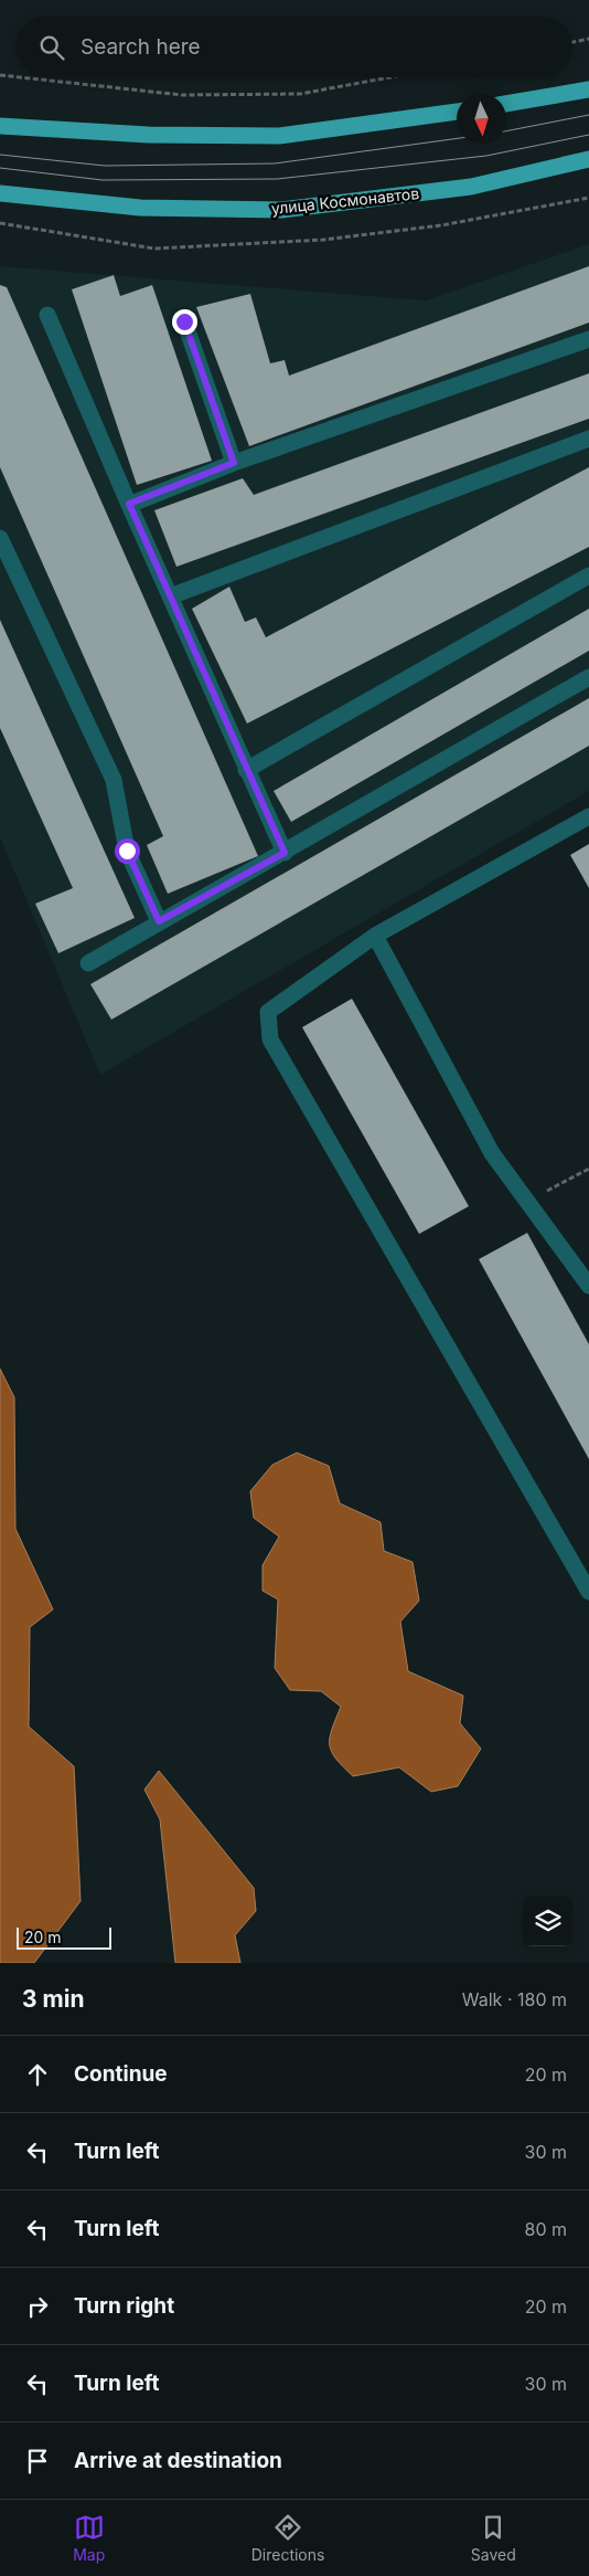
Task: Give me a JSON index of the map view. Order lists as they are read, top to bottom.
{
  "streets": {
    "main road": ["улица Космонавтов"]
  },
  "scale_bar": "20 m",
  "north": "bottom",
  "page": {
    "search": "Search here",
    "scale": "20 m",
    "heading": ["3 min", "Walk · 180 m"],
    "list": [
      ["Continue", "20 m"],
      ["Turn left", "30 m"],
      ["Turn left", "80 m"],
      ["Turn right", "20 m"],
      ["Turn left", "30 m"],
      "Arrive at destination"
    ],
    "nav": ["Map", "Directions", "Saved"]
  }
}
